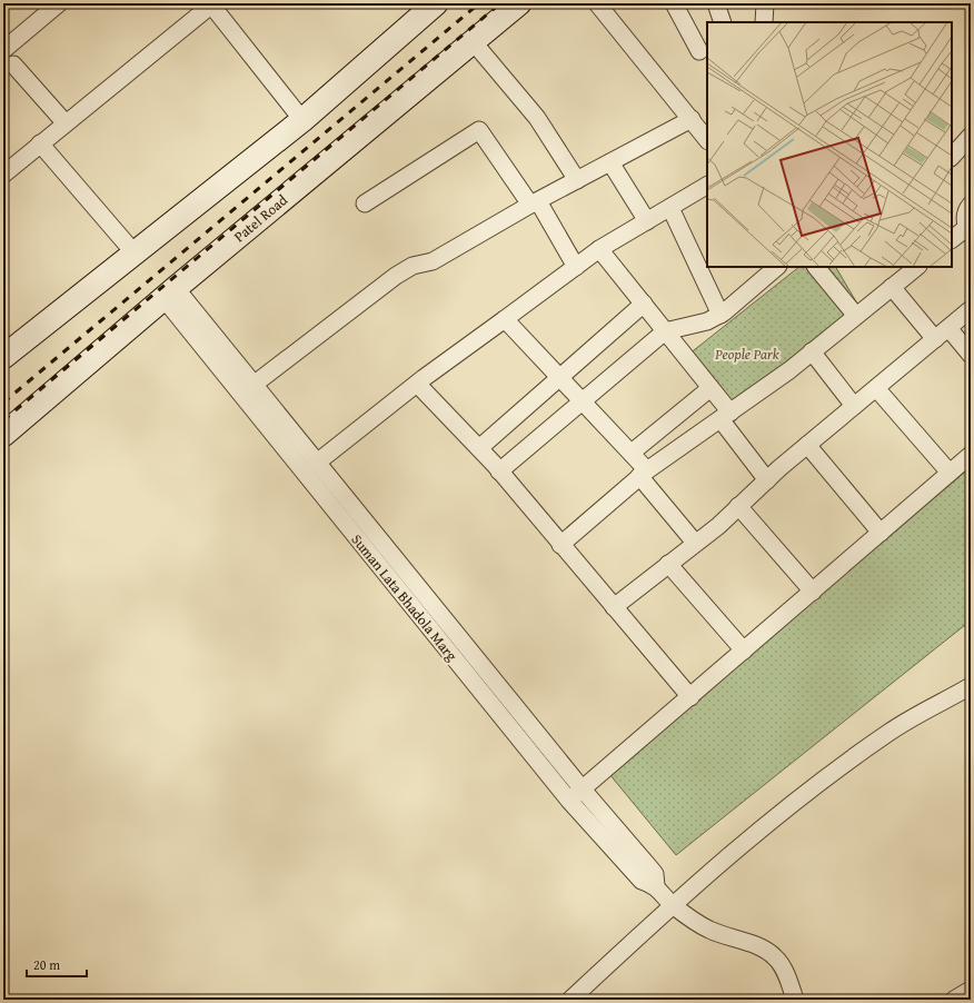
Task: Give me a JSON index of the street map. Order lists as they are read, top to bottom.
{
  "streets": {
    "main road": ["Patel Road"],
    "street": ["Suman Lata Bhadola Marg"]
  },
  "crossings": [
    ["Patel Road", "Suman Lata Bhadola Marg"]
  ],
  "parks": ["People Park"],
  "scale_bar": "20 m"
}
